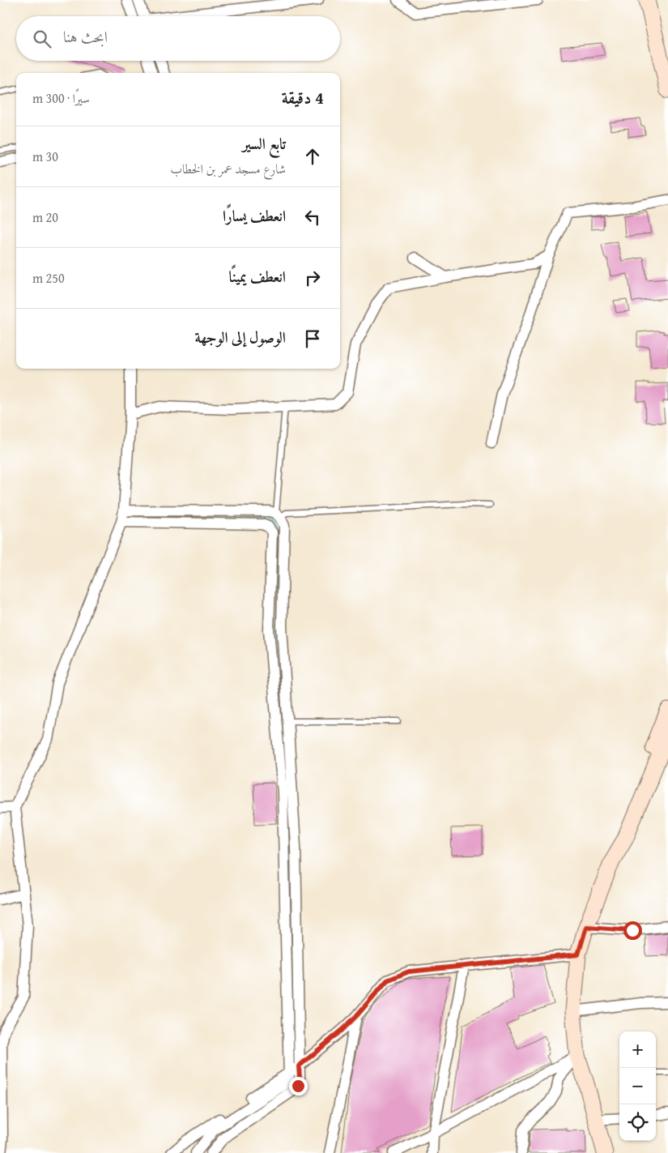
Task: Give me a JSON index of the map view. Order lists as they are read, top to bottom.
{
  "page": {
    "search": "ابحث هنا",
    "heading": ["4 دقيقة", "سيرًا · 300 m"],
    "list": [
      ["تابع السير", "شارع مسجد عمر بن الخطاب", "30 m"],
      ["انعطف يسارًا", "20 m"],
      ["انعطف يمينًا", "250 m"],
      "الوصول إلى الوجهة"
    ],
    "map_buttons": ["+", "−"]
  }
}
